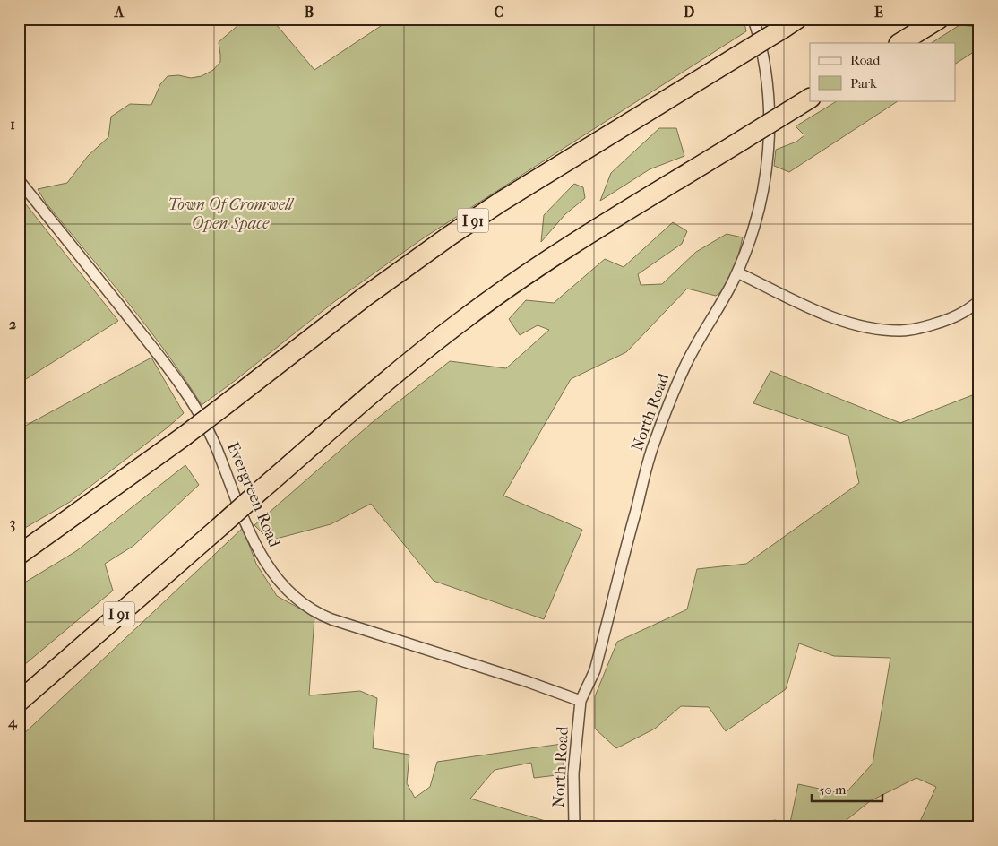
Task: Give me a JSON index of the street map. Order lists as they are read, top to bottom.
{
  "streets": {
    "highway": ["I 91"],
    "street": ["North Road", "Evergreen Road"]
  },
  "crossings": [
    ["North Road", "Evergreen Road"]
  ],
  "parks": ["Town Of Cromwell Open Space"],
  "legend": ["Road", "Park"],
  "scale_bar": "50 m",
  "grid": {
    "columns": [
      "A",
      "B",
      "C",
      "D",
      "E"
    ],
    "rows": [
      "1",
      "2",
      "3",
      "4"
    ]
  }
}
